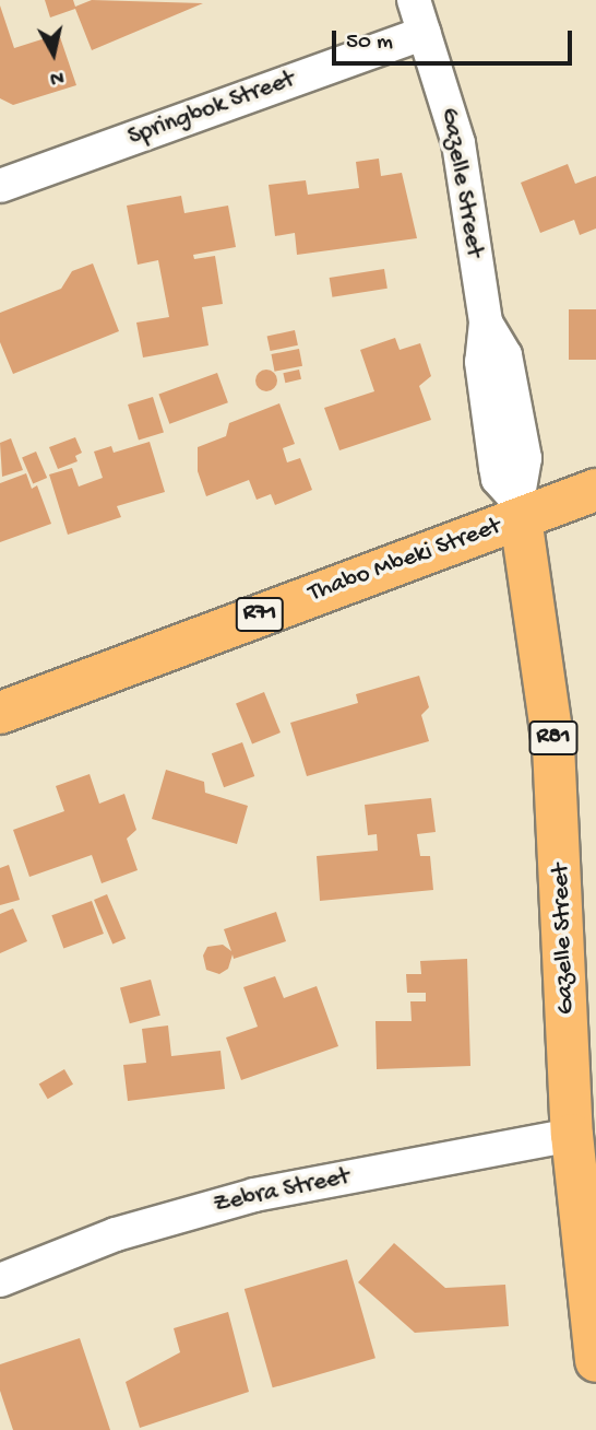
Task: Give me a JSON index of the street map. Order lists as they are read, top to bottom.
{
  "streets": {
    "main road": [
      "Gazelle Street",
      "Thabo Mbeki Street",
      "R71",
      "R81"
    ],
    "street": ["Springbok Street", "Zebra Street"]
  },
  "crossings": [
    ["Springbok Street", "Gazelle Street"],
    ["Gazelle Street", "Thabo Mbeki Street"],
    ["Gazelle Street", "Zebra Street"]
  ],
  "scale_bar": "50 m",
  "north": "bottom"
}
